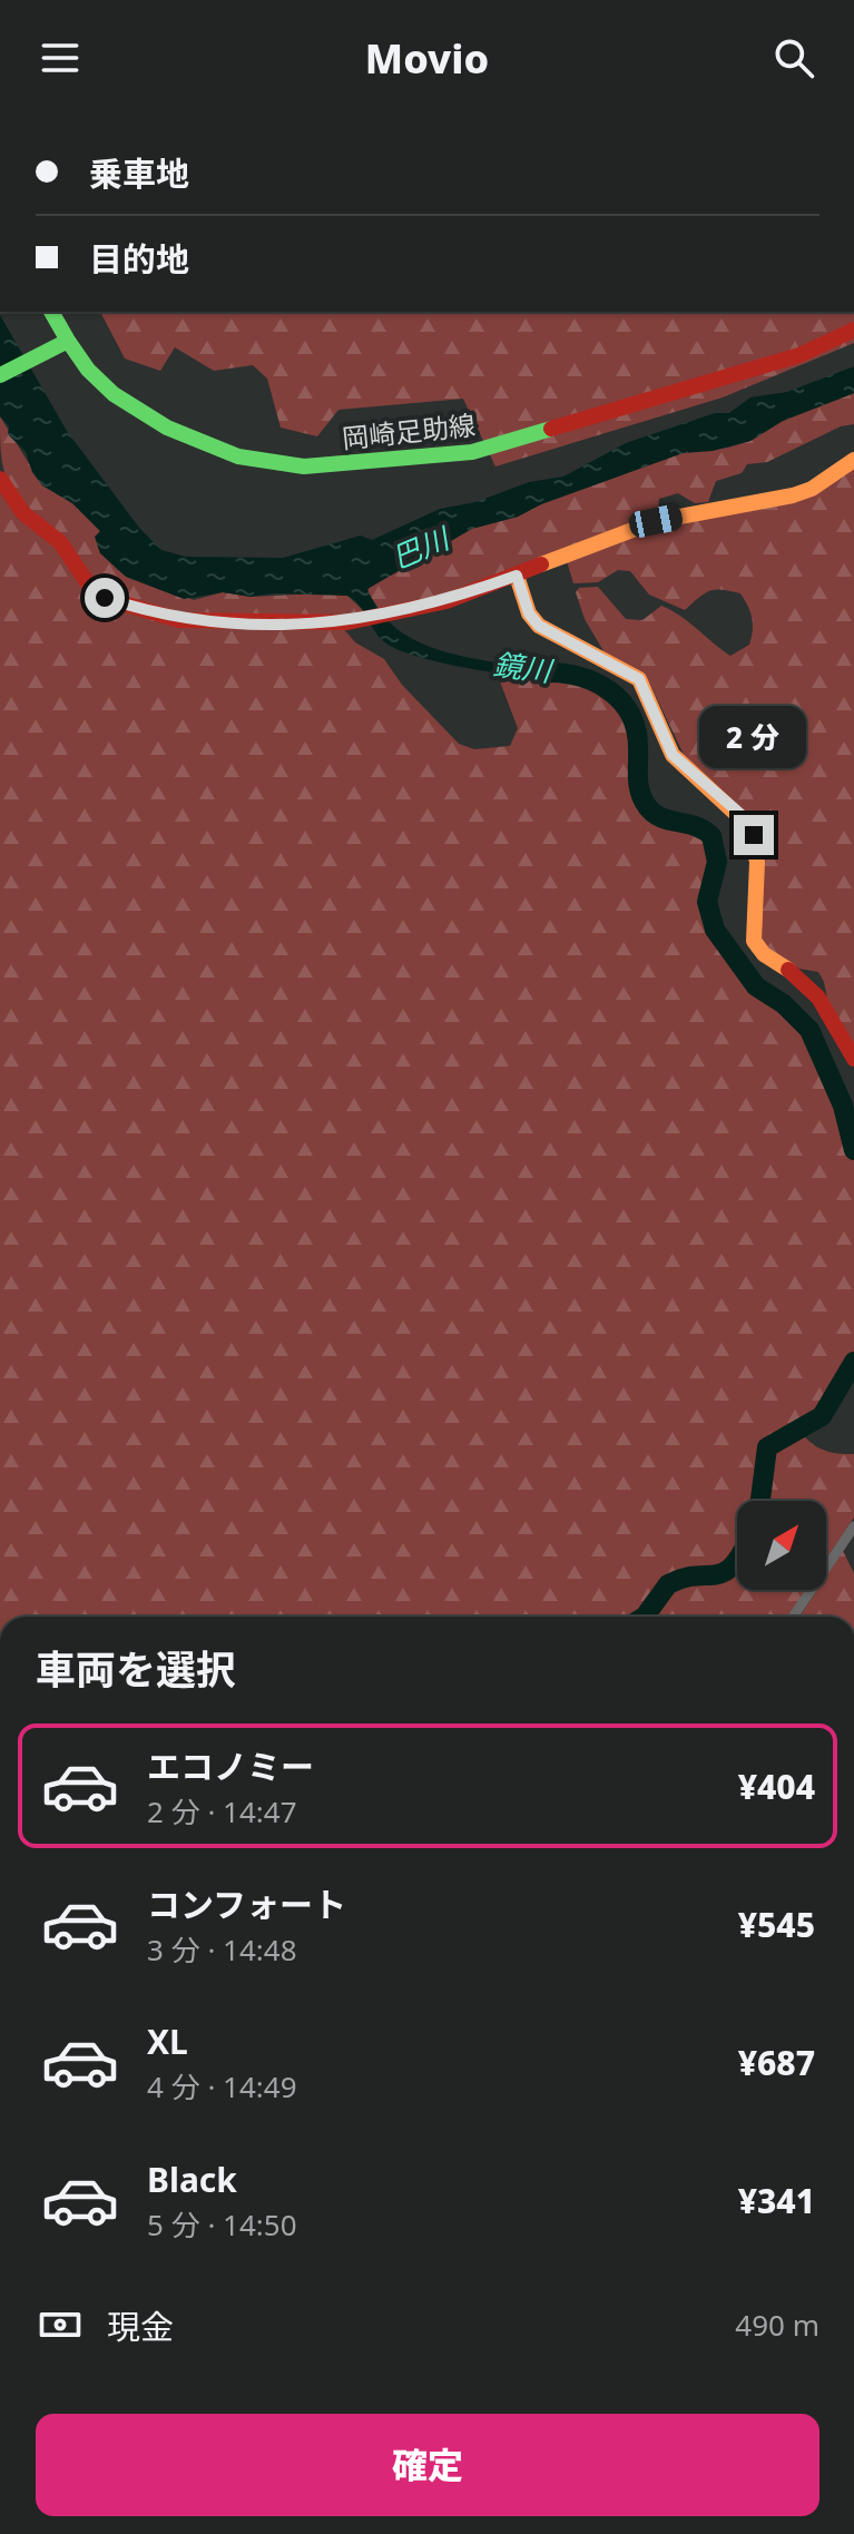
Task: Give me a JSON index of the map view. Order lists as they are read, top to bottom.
{
  "streets": {
    "street": ["岡崎足助線"]
  },
  "water": ["巴川", "鏡川"],
  "north": "top right",
  "page": {
    "header": "Movio",
    "banner": ["乗車地", "目的地"],
    "bubble": "2 分",
    "heading": "車両を選択",
    "list": [
      {
        "name": "エコノミー",
        "note": "2 分 · 14:47",
        "value": "¥404"
      },
      {
        "name": "コンフォート",
        "note": "3 分 · 14:48",
        "value": "¥545"
      },
      {
        "name": "XL",
        "note": "4 分 · 14:49",
        "value": "¥687"
      },
      {
        "name": "Black",
        "note": "5 分 · 14:50",
        "value": "¥341"
      }
    ],
    "pay": ["現金", "490 m"],
    "buttons": "確定"
  }
}
